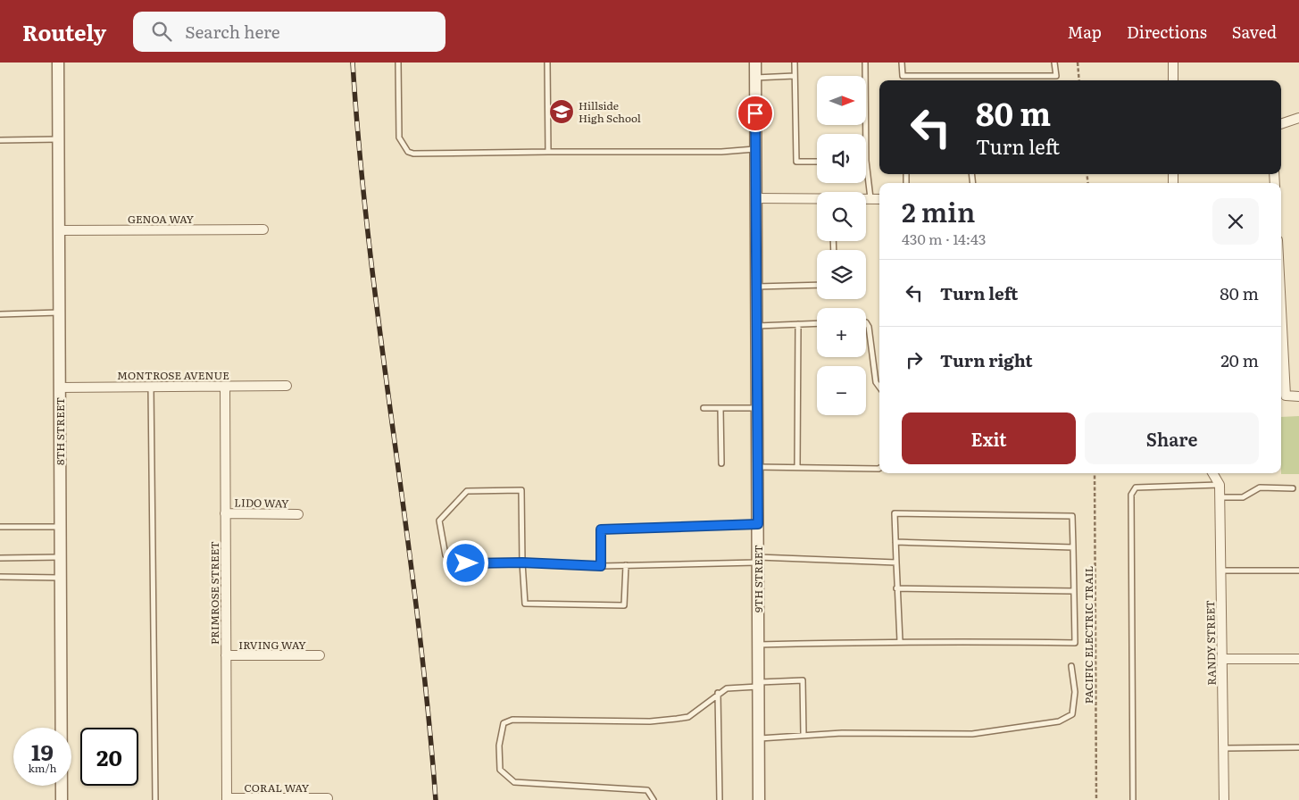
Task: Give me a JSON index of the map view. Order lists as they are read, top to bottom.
{
  "streets": {
    "street": [
      "GENOA WAY",
      "MONTROSE AVENUE",
      "8TH STREET",
      "LIDO WAY",
      "9TH STREET",
      "PRIMROSE STREET",
      "RANDY STREET",
      "IRVING WAY",
      "CORAL WAY"
    ],
    "path": ["PACIFIC ELECTRIC TRAIL"]
  },
  "crossings": [
    ["GENOA WAY", "8TH STREET"],
    ["MONTROSE AVENUE", "8TH STREET"],
    ["MONTROSE AVENUE", "PRIMROSE STREET"],
    ["LIDO WAY", "PRIMROSE STREET"],
    ["PRIMROSE STREET", "IRVING WAY"],
    ["PRIMROSE STREET", "CORAL WAY"]
  ],
  "places": {
    "school or university": ["Hillside High School"]
  },
  "north": "right",
  "page": {
    "header": "Routely",
    "search": "Search here",
    "nav": ["Map", "Directions", "Saved"],
    "map_buttons": ["+", "−"],
    "turn": ["80 m", "Turn left"],
    "heading": ["2 min", "430 m · 14:43"],
    "list": [
      {
        "name": "Turn left",
        "value": "80 m"
      },
      {
        "name": "Turn right",
        "value": "20 m"
      }
    ],
    "buttons": ["Exit", "Share"],
    "speed": "19 km/h",
    "limit": "20"
  }
}
